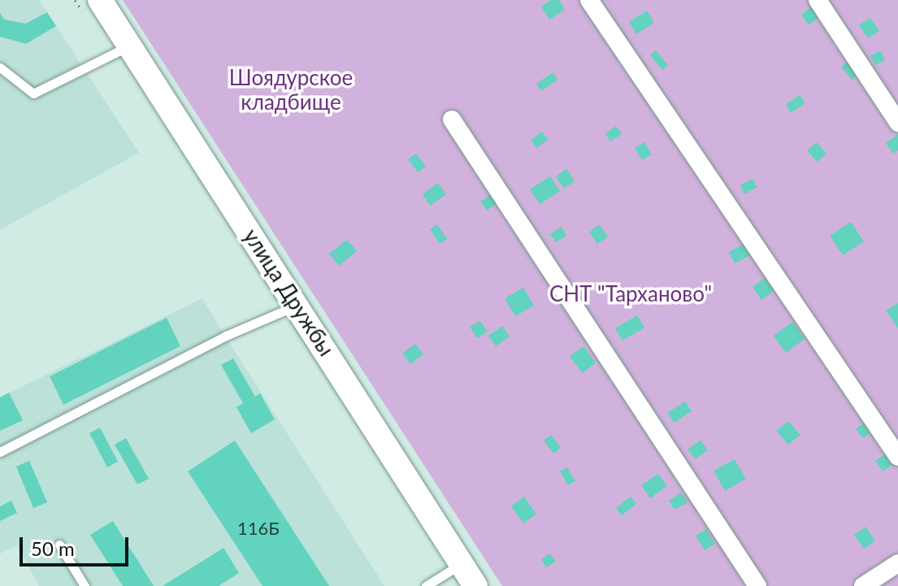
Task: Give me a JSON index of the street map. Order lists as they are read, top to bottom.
{
  "streets": {
    "main road": ["улица Дружбы"]
  },
  "parks": ["Шоядурское кладбище", "СНТ \"Тарханово\""],
  "house_numbers": ["116Б"],
  "scale_bar": "50 m"
}
